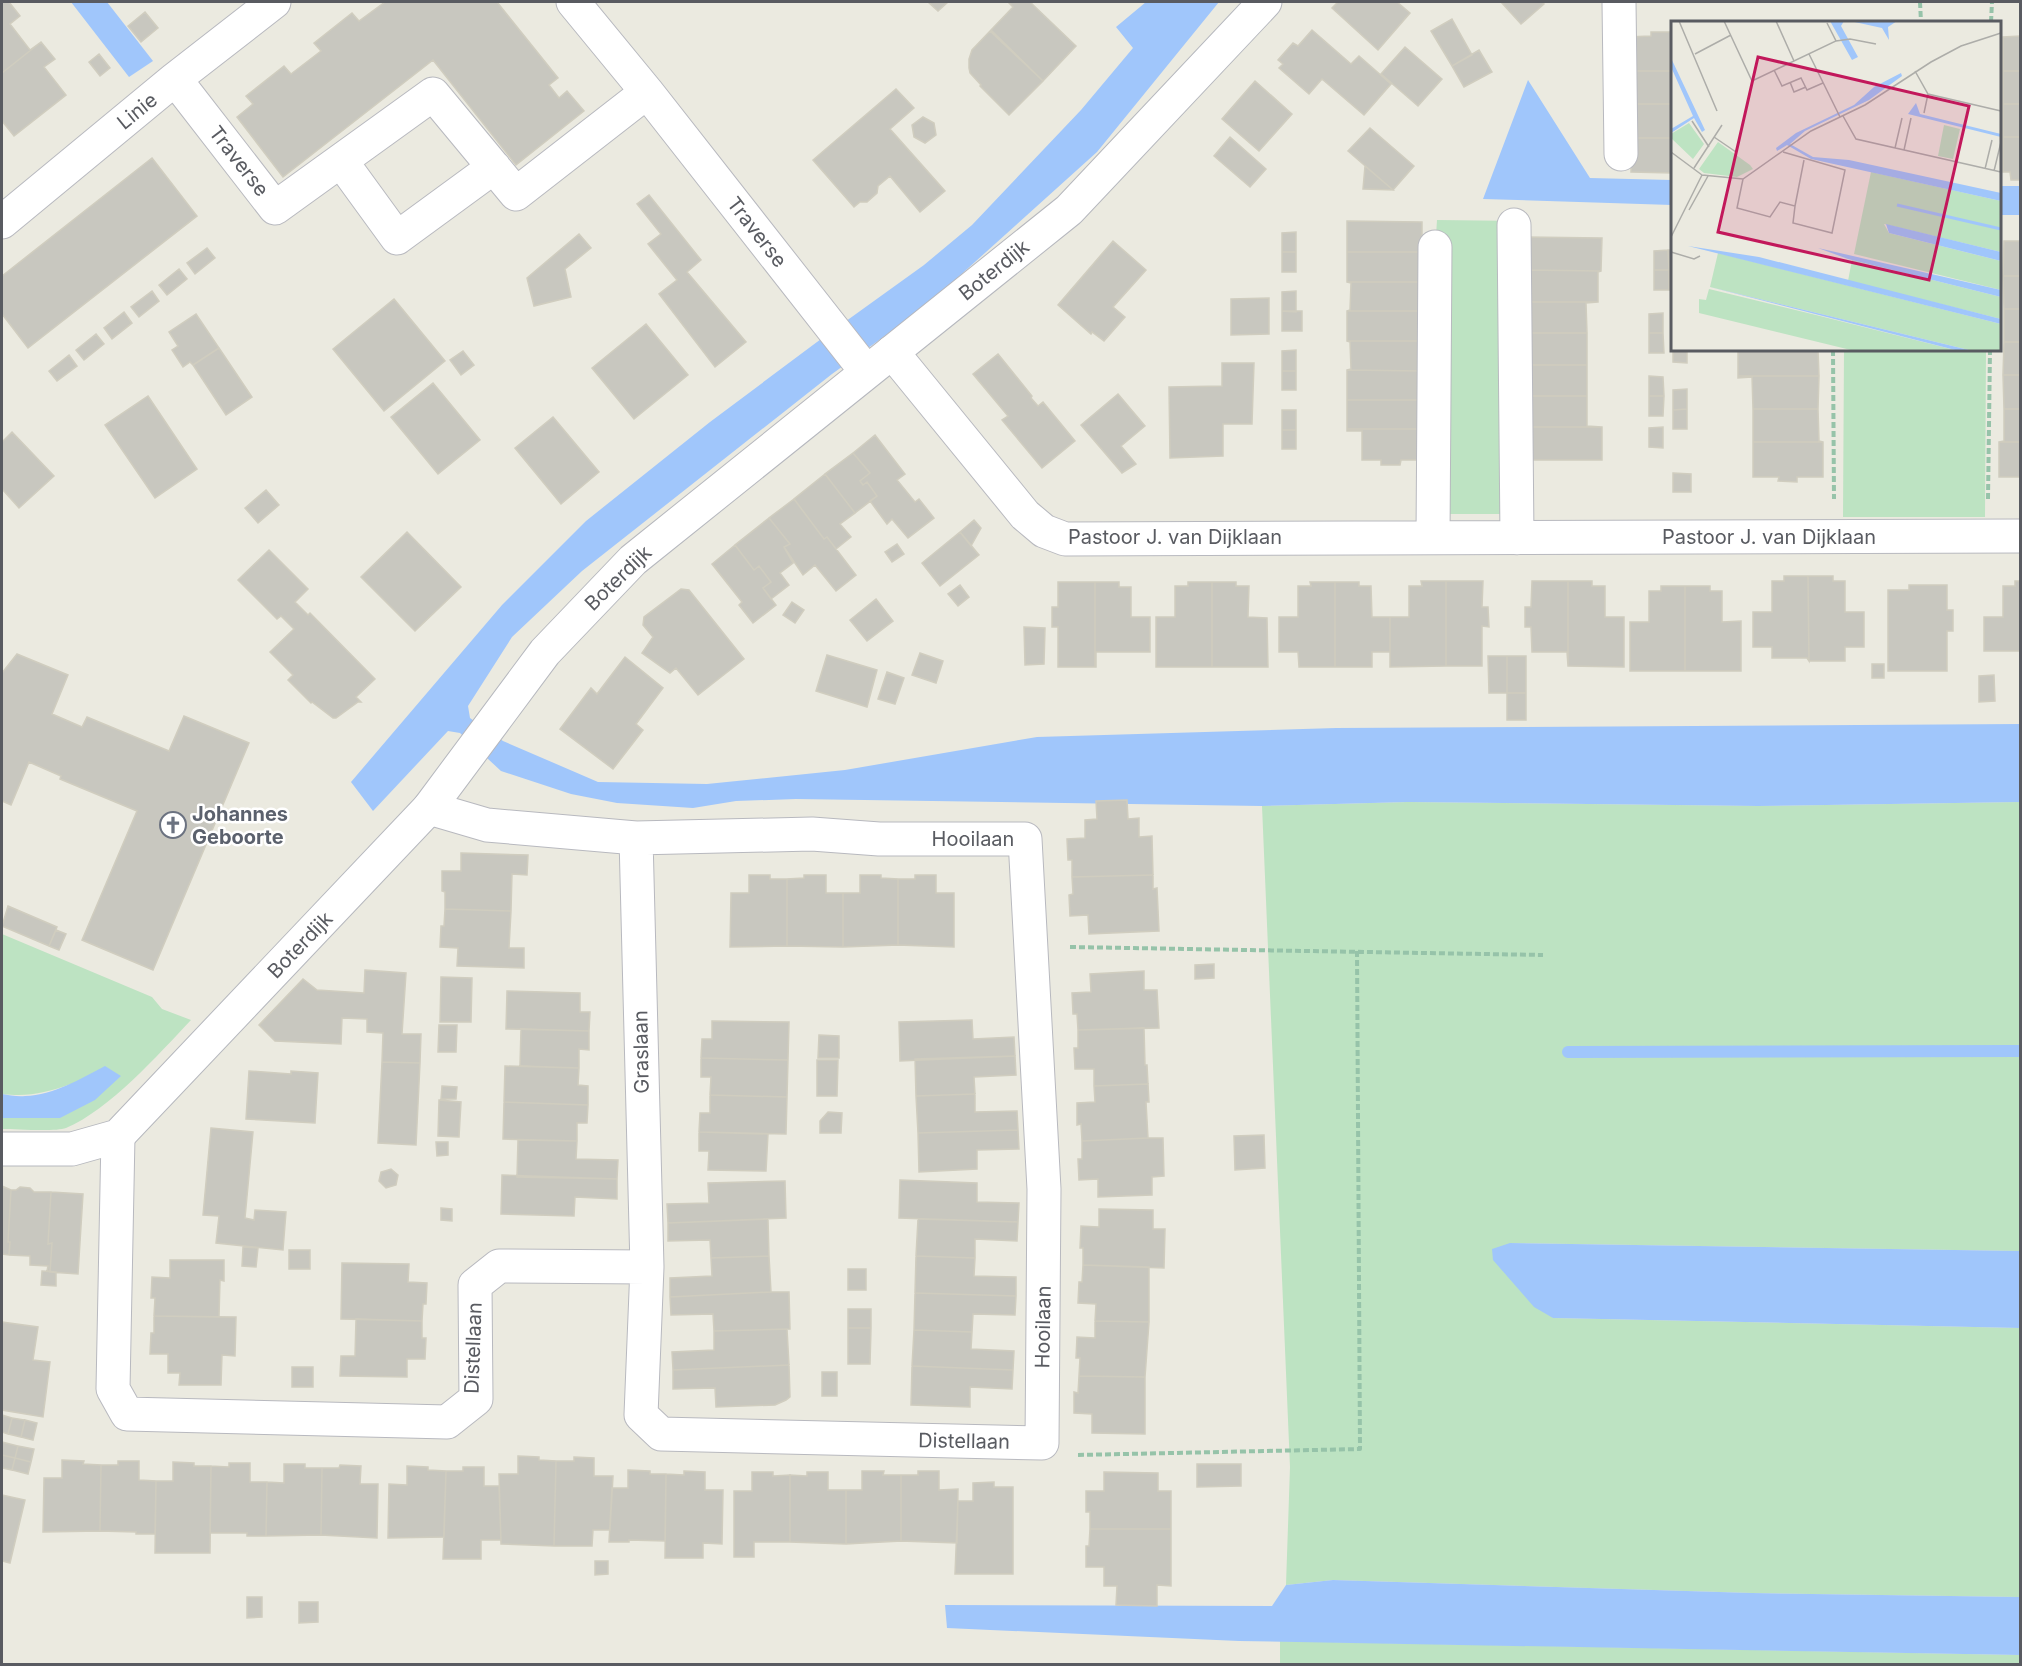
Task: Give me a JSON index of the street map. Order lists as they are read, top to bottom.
{
  "streets": {
    "street": [
      "Linie",
      "Traverse",
      "Boterdijk",
      "Pastoor J. van Dijklaan",
      "Hooilaan",
      "Graslaan",
      "Distellaan"
    ]
  },
  "crossings": [
    ["Linie", "Traverse"],
    ["Traverse", "Boterdijk"],
    ["Traverse", "Pastoor J. van Dijklaan"],
    ["Boterdijk", "Pastoor J. van Dijklaan"],
    ["Boterdijk", "Hooilaan"],
    ["Boterdijk", "Distellaan"],
    ["Hooilaan", "Graslaan"],
    ["Hooilaan", "Distellaan"],
    ["Graslaan", "Distellaan"]
  ],
  "places": {
    "church": ["Johannes Geboorte"]
  }
}
